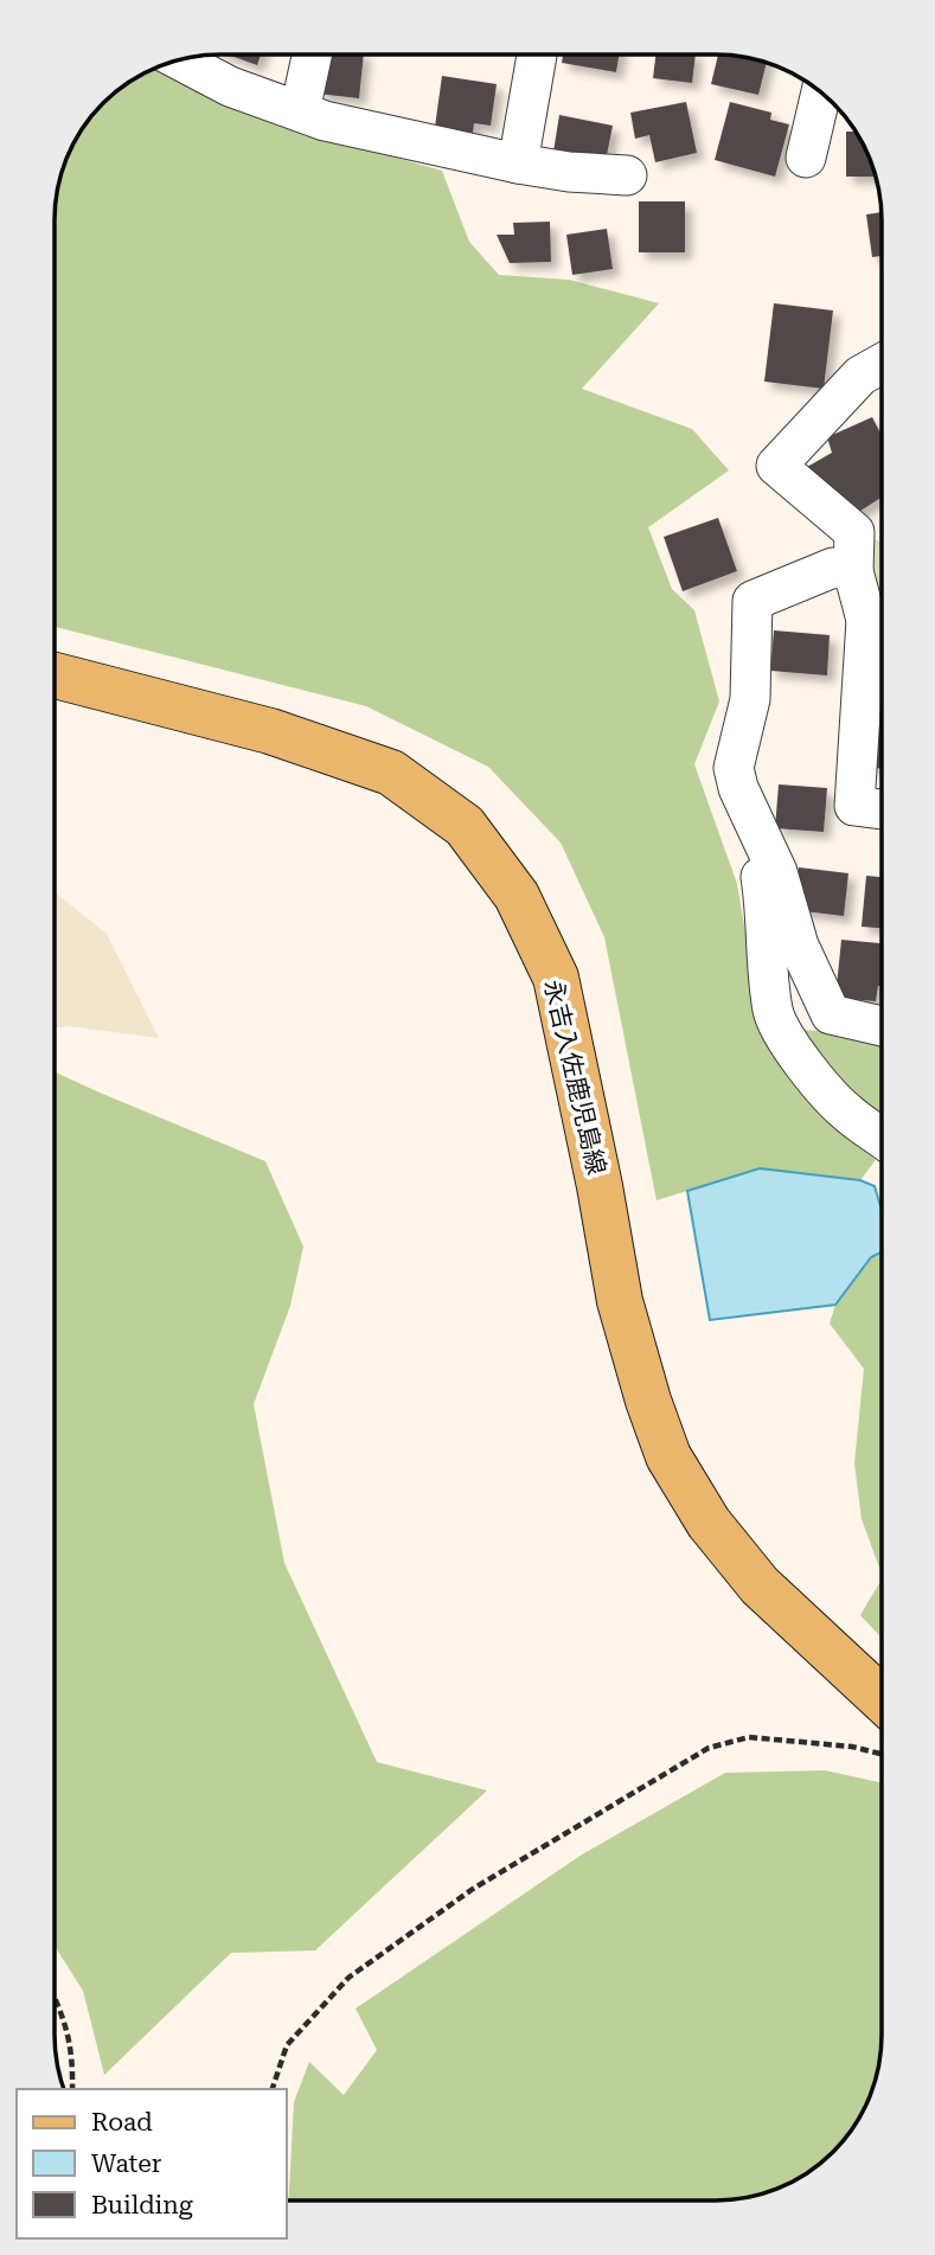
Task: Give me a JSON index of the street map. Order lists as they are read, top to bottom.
{
  "streets": {
    "main road": ["永吉入佐鹿児島線"]
  },
  "legend": ["Road", "Water", "Building"]
}
